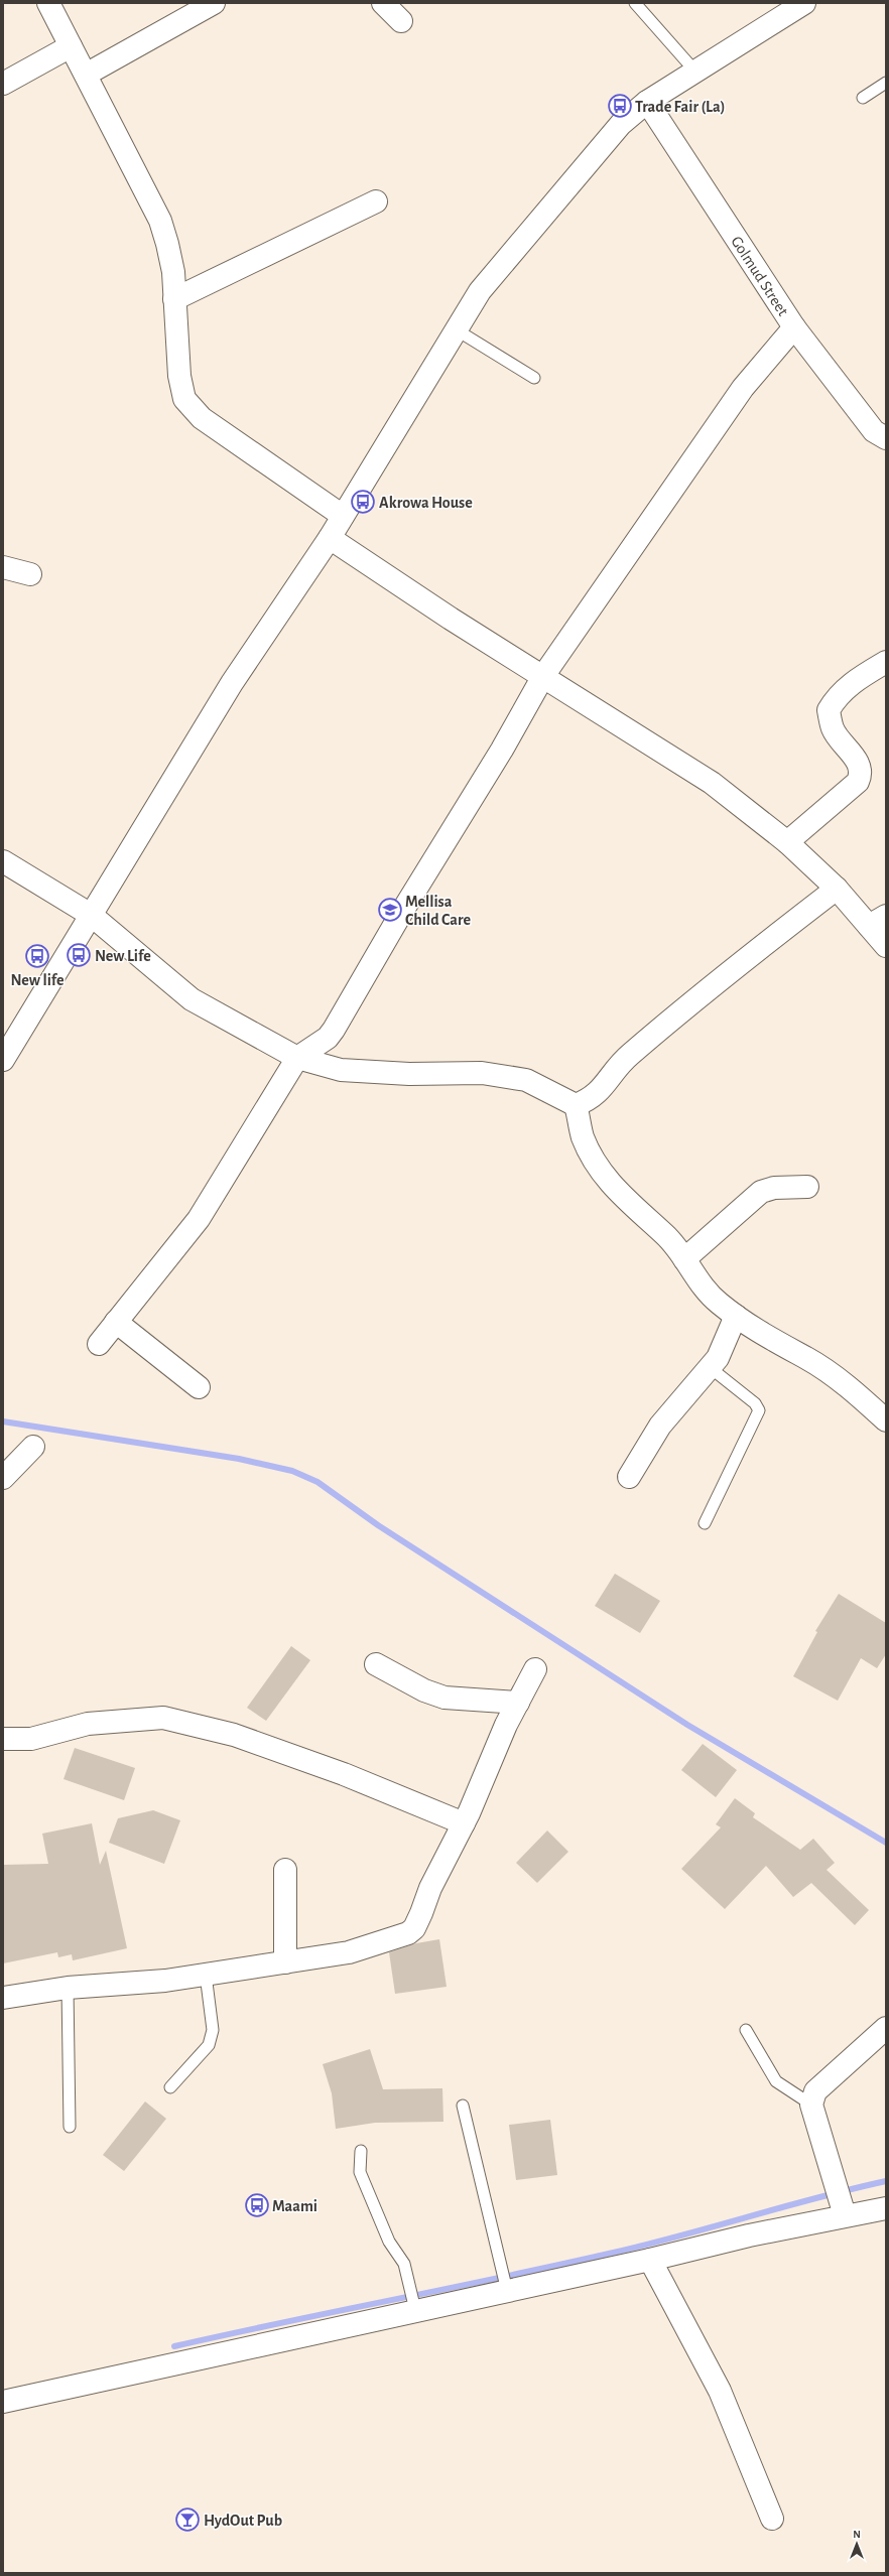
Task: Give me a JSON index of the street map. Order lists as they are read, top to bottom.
{
  "streets": {
    "street": ["Golmud Street"]
  },
  "places": {
    "bus stop": [
      "Trade Fair (La)",
      "Akrowa House",
      "New Life",
      "New life",
      "Maami"
    ],
    "school or university": ["Mellisa Child Care"],
    "bar": ["HydOut Pub"]
  },
  "north": "top"
}
